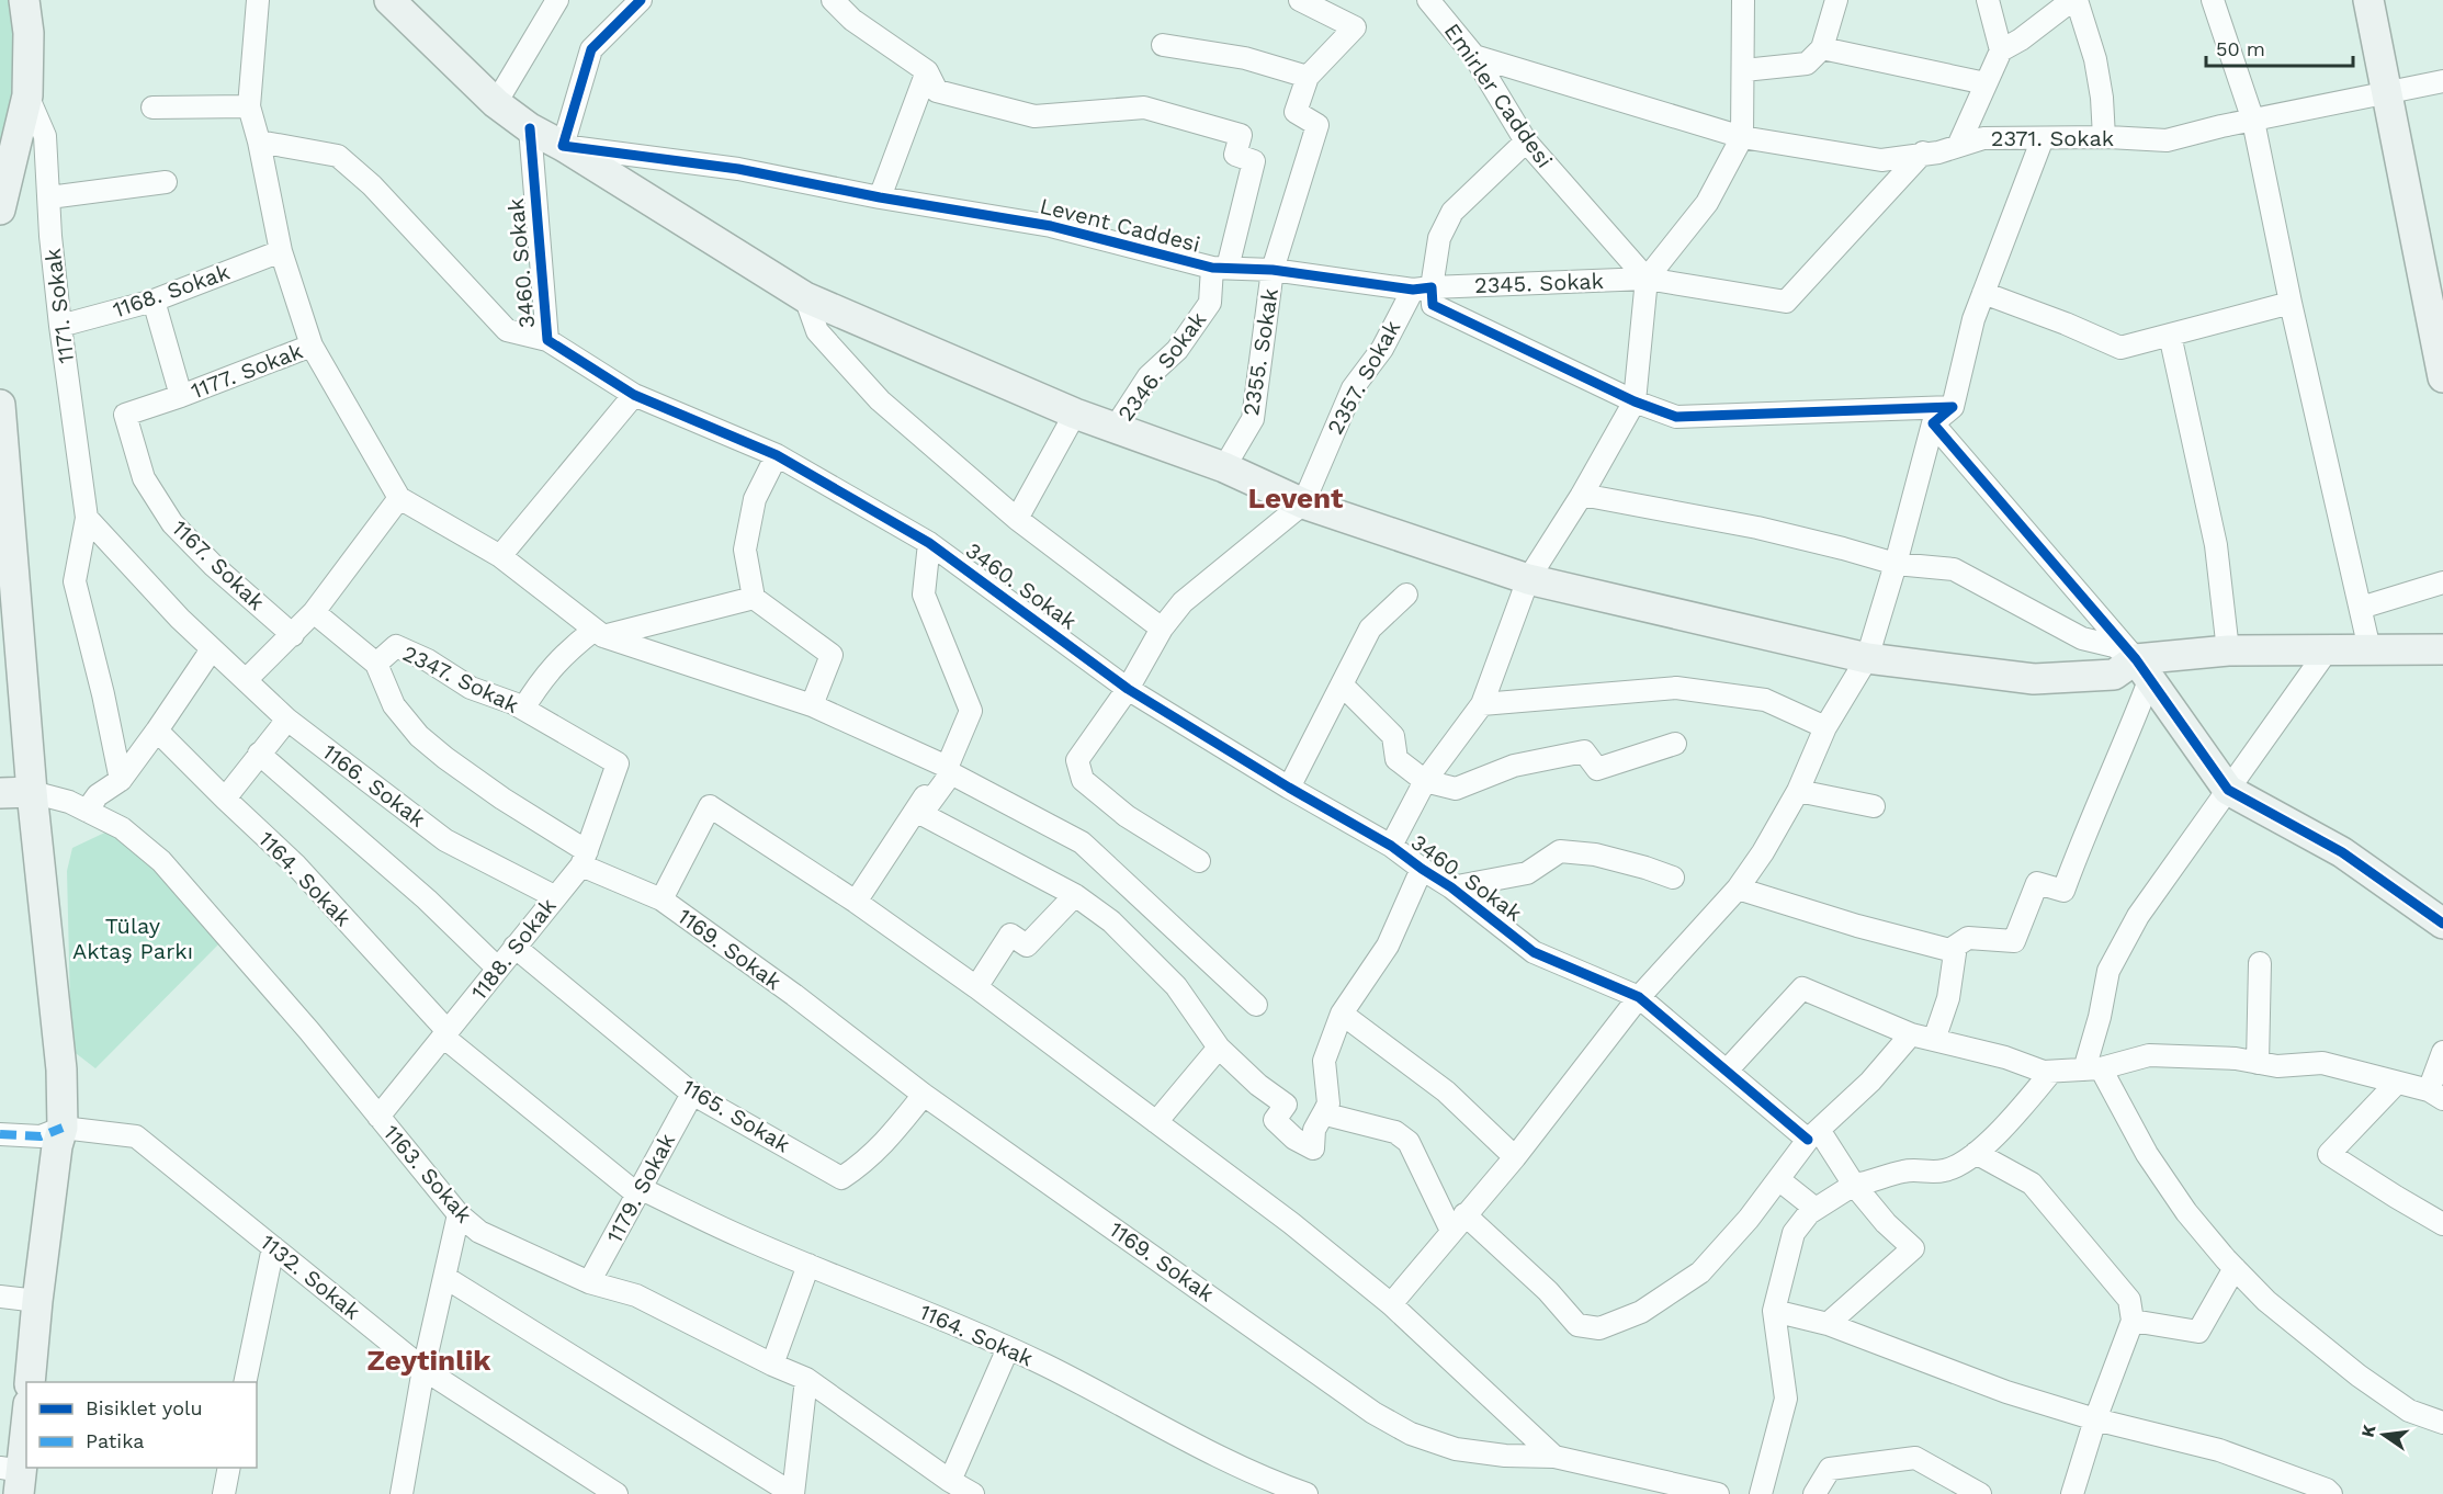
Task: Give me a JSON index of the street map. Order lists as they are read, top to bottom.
{
  "streets": {
    "street": [
      "Emirler Caddesi",
      "2371. Sokak",
      "Levent Caddesi",
      "3460. Sokak",
      "2345. Sokak",
      "1168. Sokak",
      "1171. Sokak",
      "2355. Sokak",
      "2346. Sokak",
      "1177. Sokak",
      "2357. Sokak",
      "1167. Sokak",
      "2347. Sokak",
      "1166. Sokak",
      "1164. Sokak",
      "1188. Sokak",
      "1169. Sokak",
      "1165. Sokak",
      "1163. Sokak",
      "1179. Sokak",
      "1132. Sokak"
    ]
  },
  "crossings": [
    ["Emirler Caddesi", "2371. Sokak"],
    ["Emirler Caddesi", "2345. Sokak"],
    ["Emirler Caddesi", "2357. Sokak"],
    ["2371. Sokak", "2345. Sokak"],
    ["Levent Caddesi", "2345. Sokak"],
    ["Levent Caddesi", "2355. Sokak"],
    ["Levent Caddesi", "2346. Sokak"],
    ["Levent Caddesi", "2357. Sokak"],
    ["2345. Sokak", "2357. Sokak"],
    ["1168. Sokak", "1171. Sokak"],
    ["1177. Sokak", "1167. Sokak"],
    ["2347. Sokak", "1188. Sokak"],
    ["1166. Sokak", "1188. Sokak"],
    ["1164. Sokak", "1188. Sokak"],
    ["1164. Sokak", "1179. Sokak"],
    ["1188. Sokak", "1169. Sokak"],
    ["1188. Sokak", "1165. Sokak"],
    ["1188. Sokak", "1163. Sokak"],
    ["1169. Sokak", "1165. Sokak"],
    ["1165. Sokak", "1179. Sokak"],
    ["1163. Sokak", "1179. Sokak"]
  ],
  "districts": ["Levent", "Zeytinlik"],
  "parks": ["Tülay Aktaş Parkı"],
  "legend": ["Bisiklet yolu", "Patika"],
  "scale_bar": "50 m",
  "north": "left"
}
